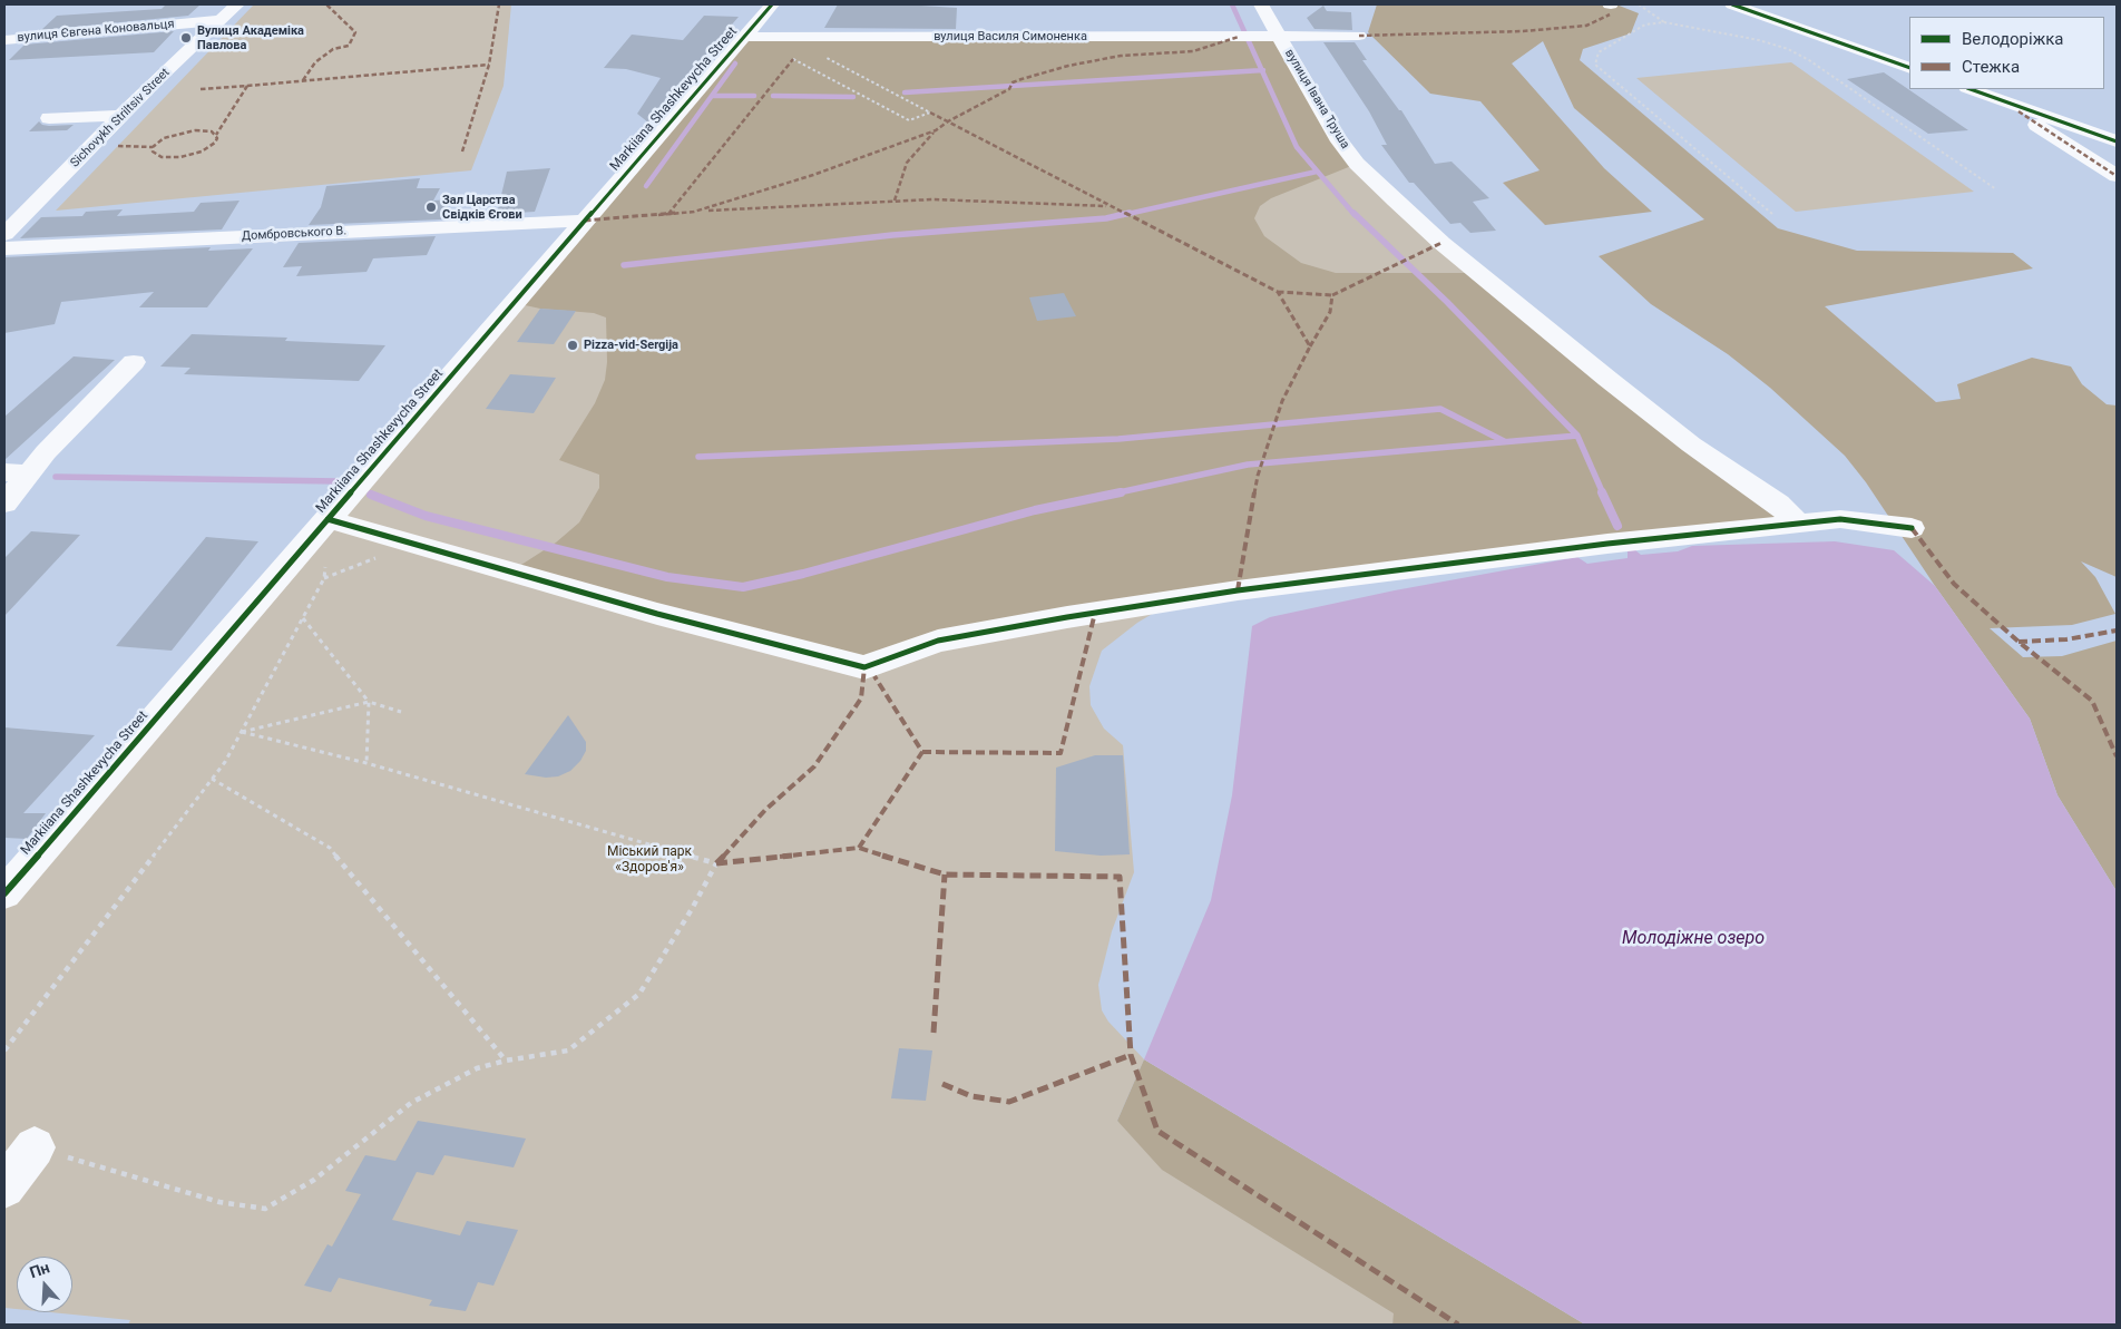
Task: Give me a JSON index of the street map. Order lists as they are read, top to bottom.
{
  "streets": {
    "street": [
      "вулиця Євгена Коновальця",
      "вулиця Василя Симоненка",
      "Markiiana Shashkevycha Street",
      "вулиця Івана Труша",
      "Sichovykh Striltsiv Street",
      "Домбровського В."
    ]
  },
  "crossings": [
    ["вулиця Євгена Коновальця", "Sichovykh Striltsiv Street"],
    ["вулиця Василя Симоненка", "Markiiana Shashkevycha Street"],
    ["вулиця Василя Симоненка", "вулиця Івана Труша"],
    ["Markiiana Shashkevycha Street", "Домбровського В."]
  ],
  "water": ["Молодіжне озеро"],
  "parks": ["Міський парк «Здоров'я»"],
  "places": ["Вулиця Академіка Павлова", "Зал Царства Свідків Єгови", "Pizza-vid-Sergija"],
  "legend": ["Велодоріжка", "Стежка"],
  "north": "top"
}
